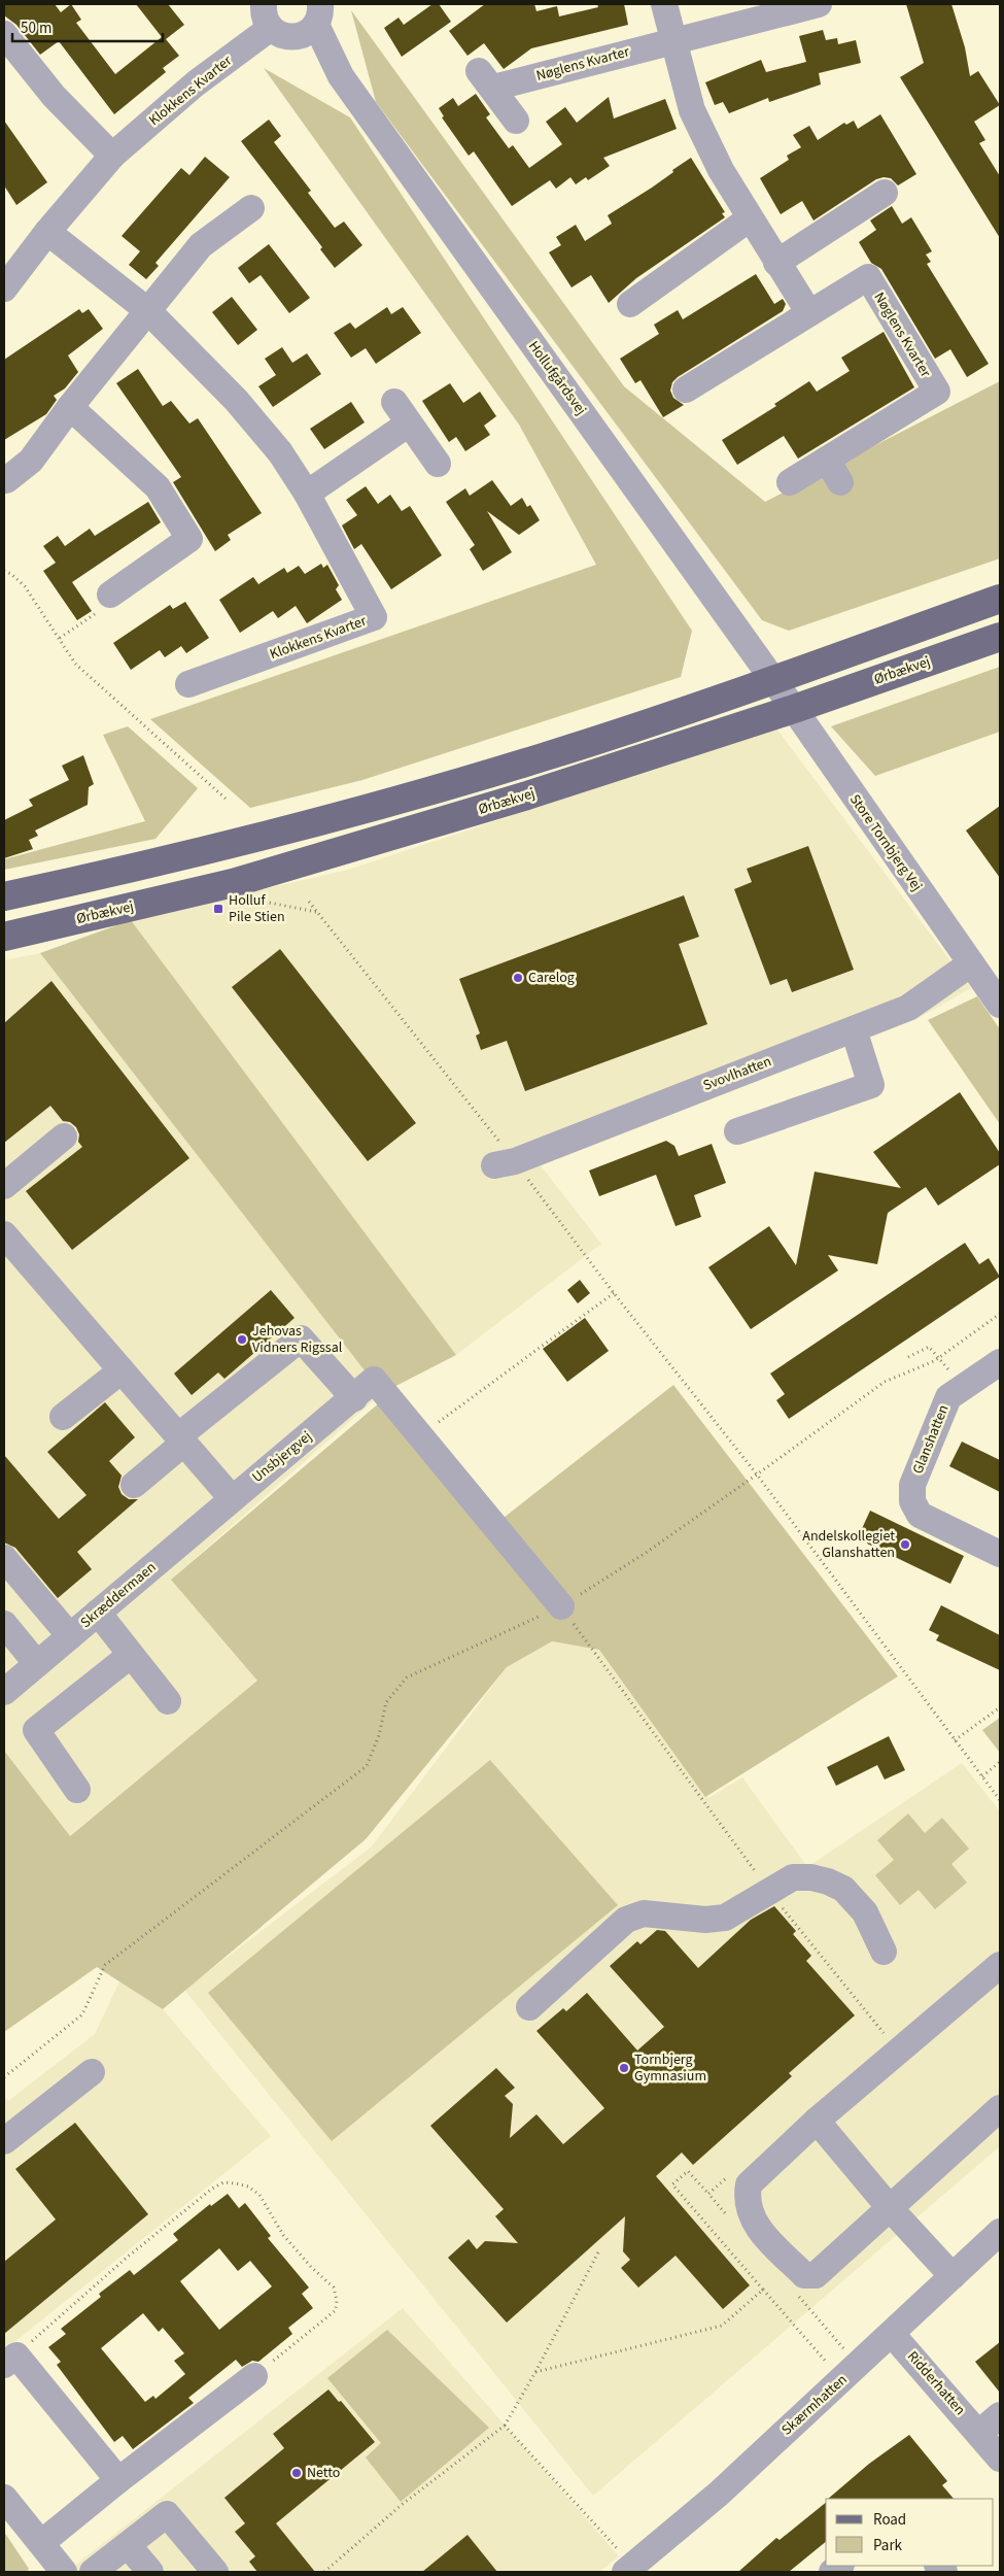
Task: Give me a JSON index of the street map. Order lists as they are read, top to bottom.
{
  "streets": {
    "main road": ["Ørbækvej"],
    "street": [
      "Nøglens Kvarter",
      "Klokkens Kvarter",
      "Hollufgårdsvej",
      "Store Tornbjerg Vej",
      "Svovlhatten",
      "Glanshatten",
      "Unsbjergvej",
      "Skræddermaen",
      "Ridderhatten",
      "Skærmhatten"
    ]
  },
  "crossings": [
    ["Hollufgårdsvej", "Store Tornbjerg Vej"],
    ["Ørbækvej", "Store Tornbjerg Vej"],
    ["Store Tornbjerg Vej", "Svovlhatten"],
    ["Unsbjergvej", "Skræddermaen"],
    ["Ridderhatten", "Skærmhatten"]
  ],
  "places": {
    "transit": ["Holluf Pile Stien"],
    "other": [
      "Carelog",
      "Jehovas Vidners Rigssal",
      "Andelskollegiet Glanshatten",
      "Tornbjerg Gymnasium",
      "Netto"
    ]
  },
  "legend": ["Road", "Park"],
  "scale_bar": "50 m"
}
